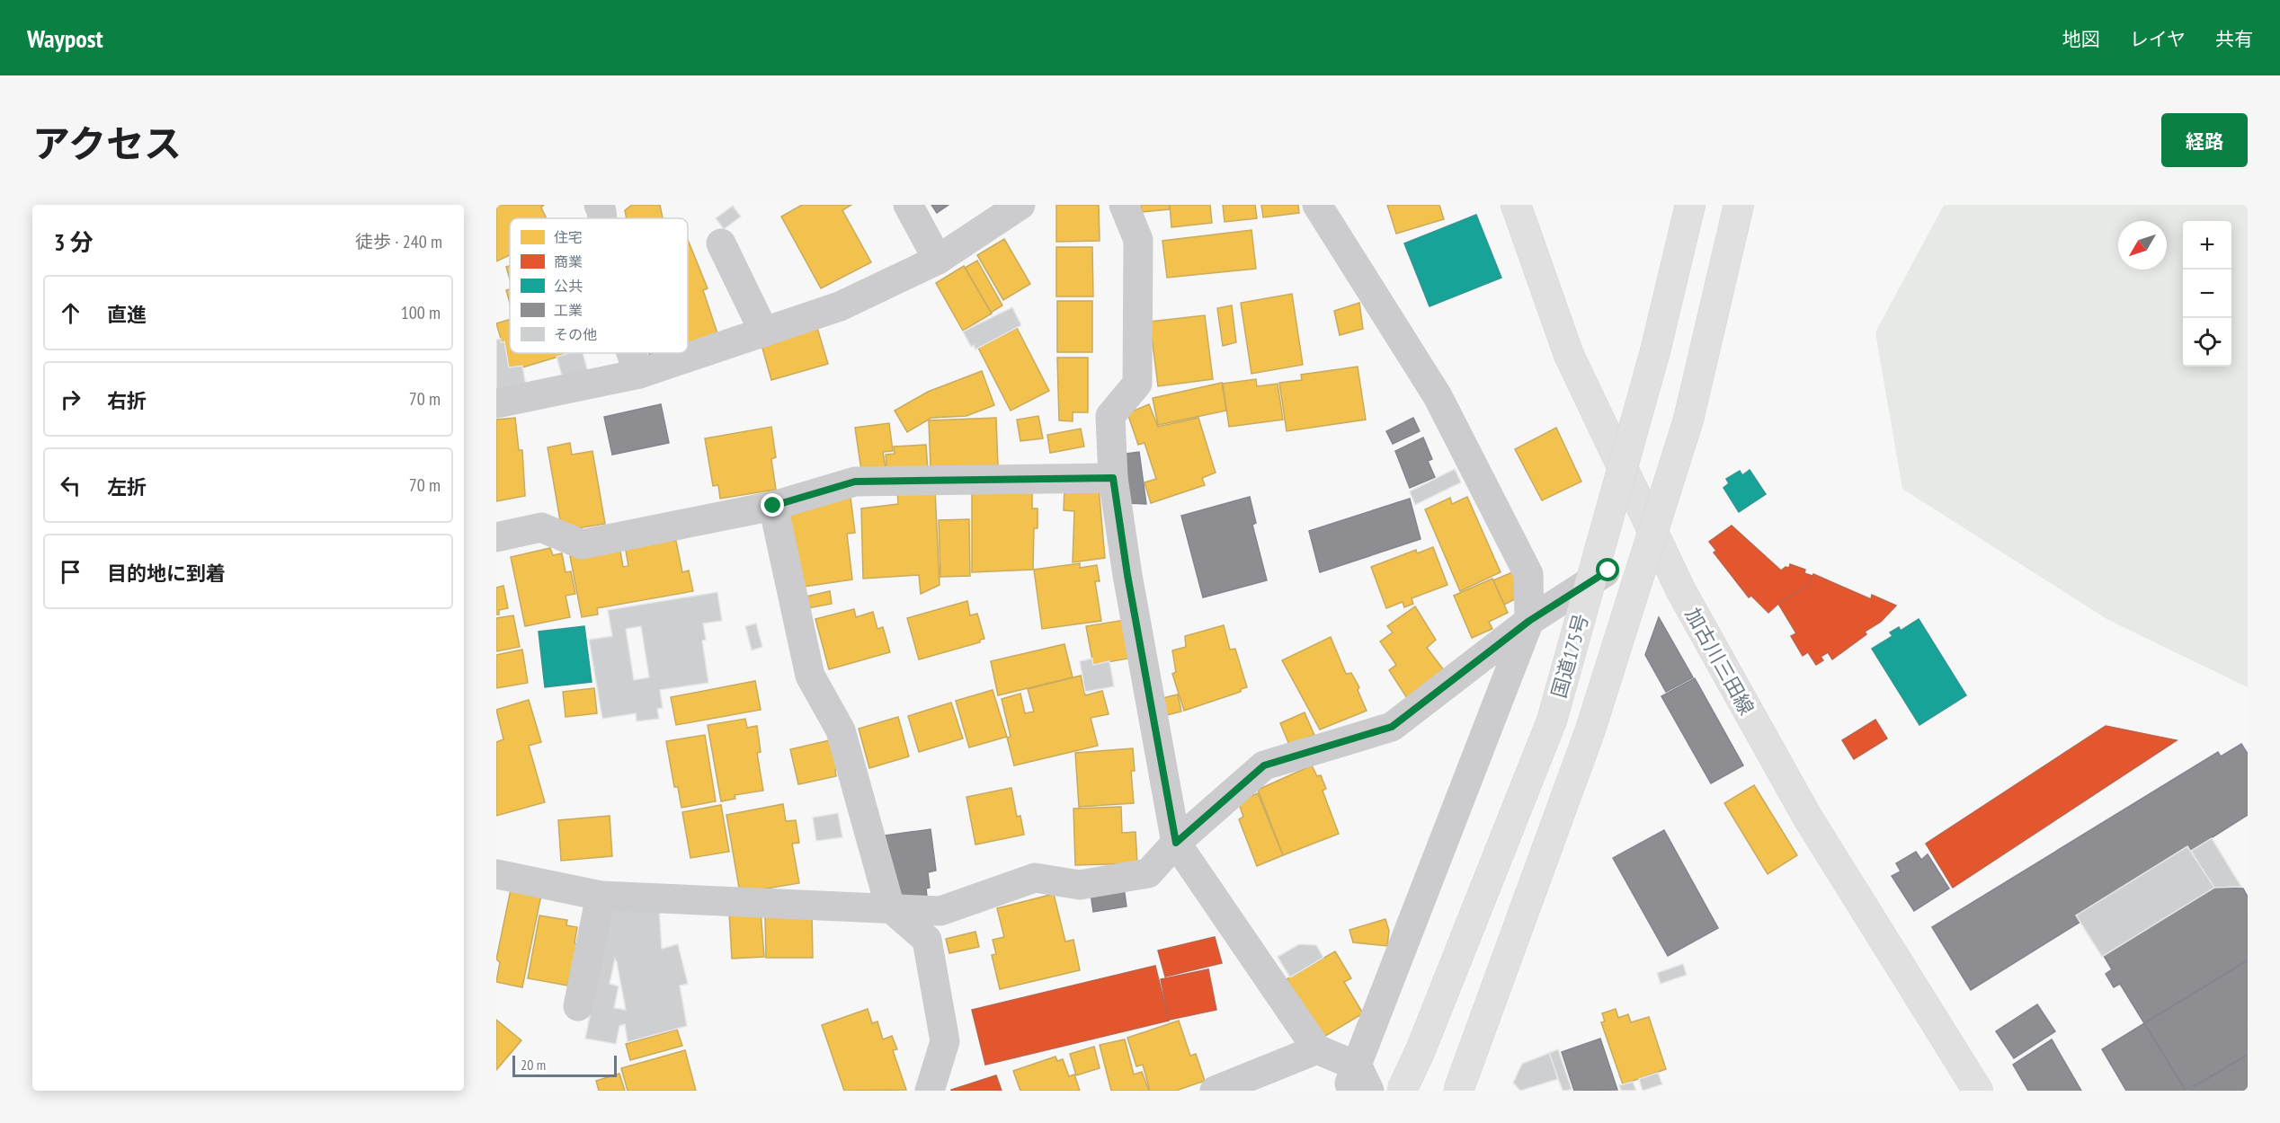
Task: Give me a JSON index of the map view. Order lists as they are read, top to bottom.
{
  "streets": {
    "main road": ["国道175号", "加古川三田線"]
  },
  "legend": [
    "住宅",
    "商業",
    "公共",
    "工業",
    "その他"
  ],
  "scale_bar": "20 m",
  "north": "bottom left",
  "page": {
    "header": "Waypost",
    "nav": ["地図", "レイヤ", "共有"],
    "title": "アクセス",
    "buttons": "経路",
    "heading": ["3 分", "徒歩 · 240 m"],
    "map_buttons": ["+", "−"],
    "list": [
      ["直進", "100 m"],
      ["右折", "70 m"],
      ["左折", "70 m"],
      "目的地に到着"
    ],
    "scale": "20 m"
  }
}
